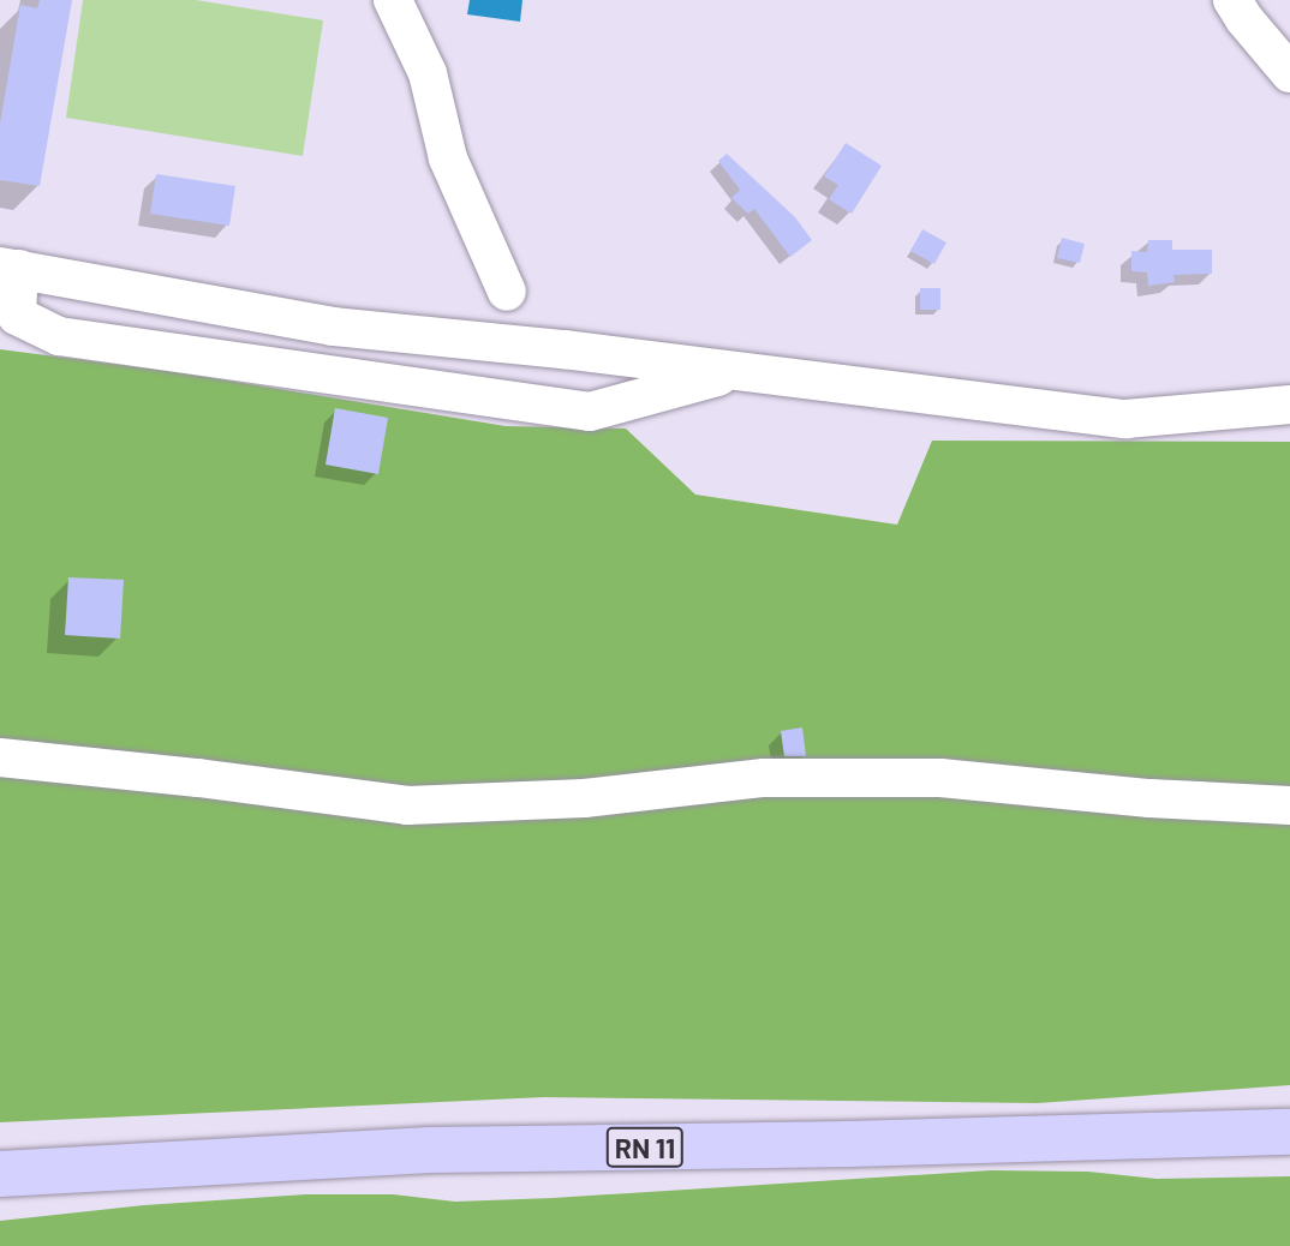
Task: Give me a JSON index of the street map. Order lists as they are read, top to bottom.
{
  "streets": {
    "main road": ["RN 11"]
  }
}
